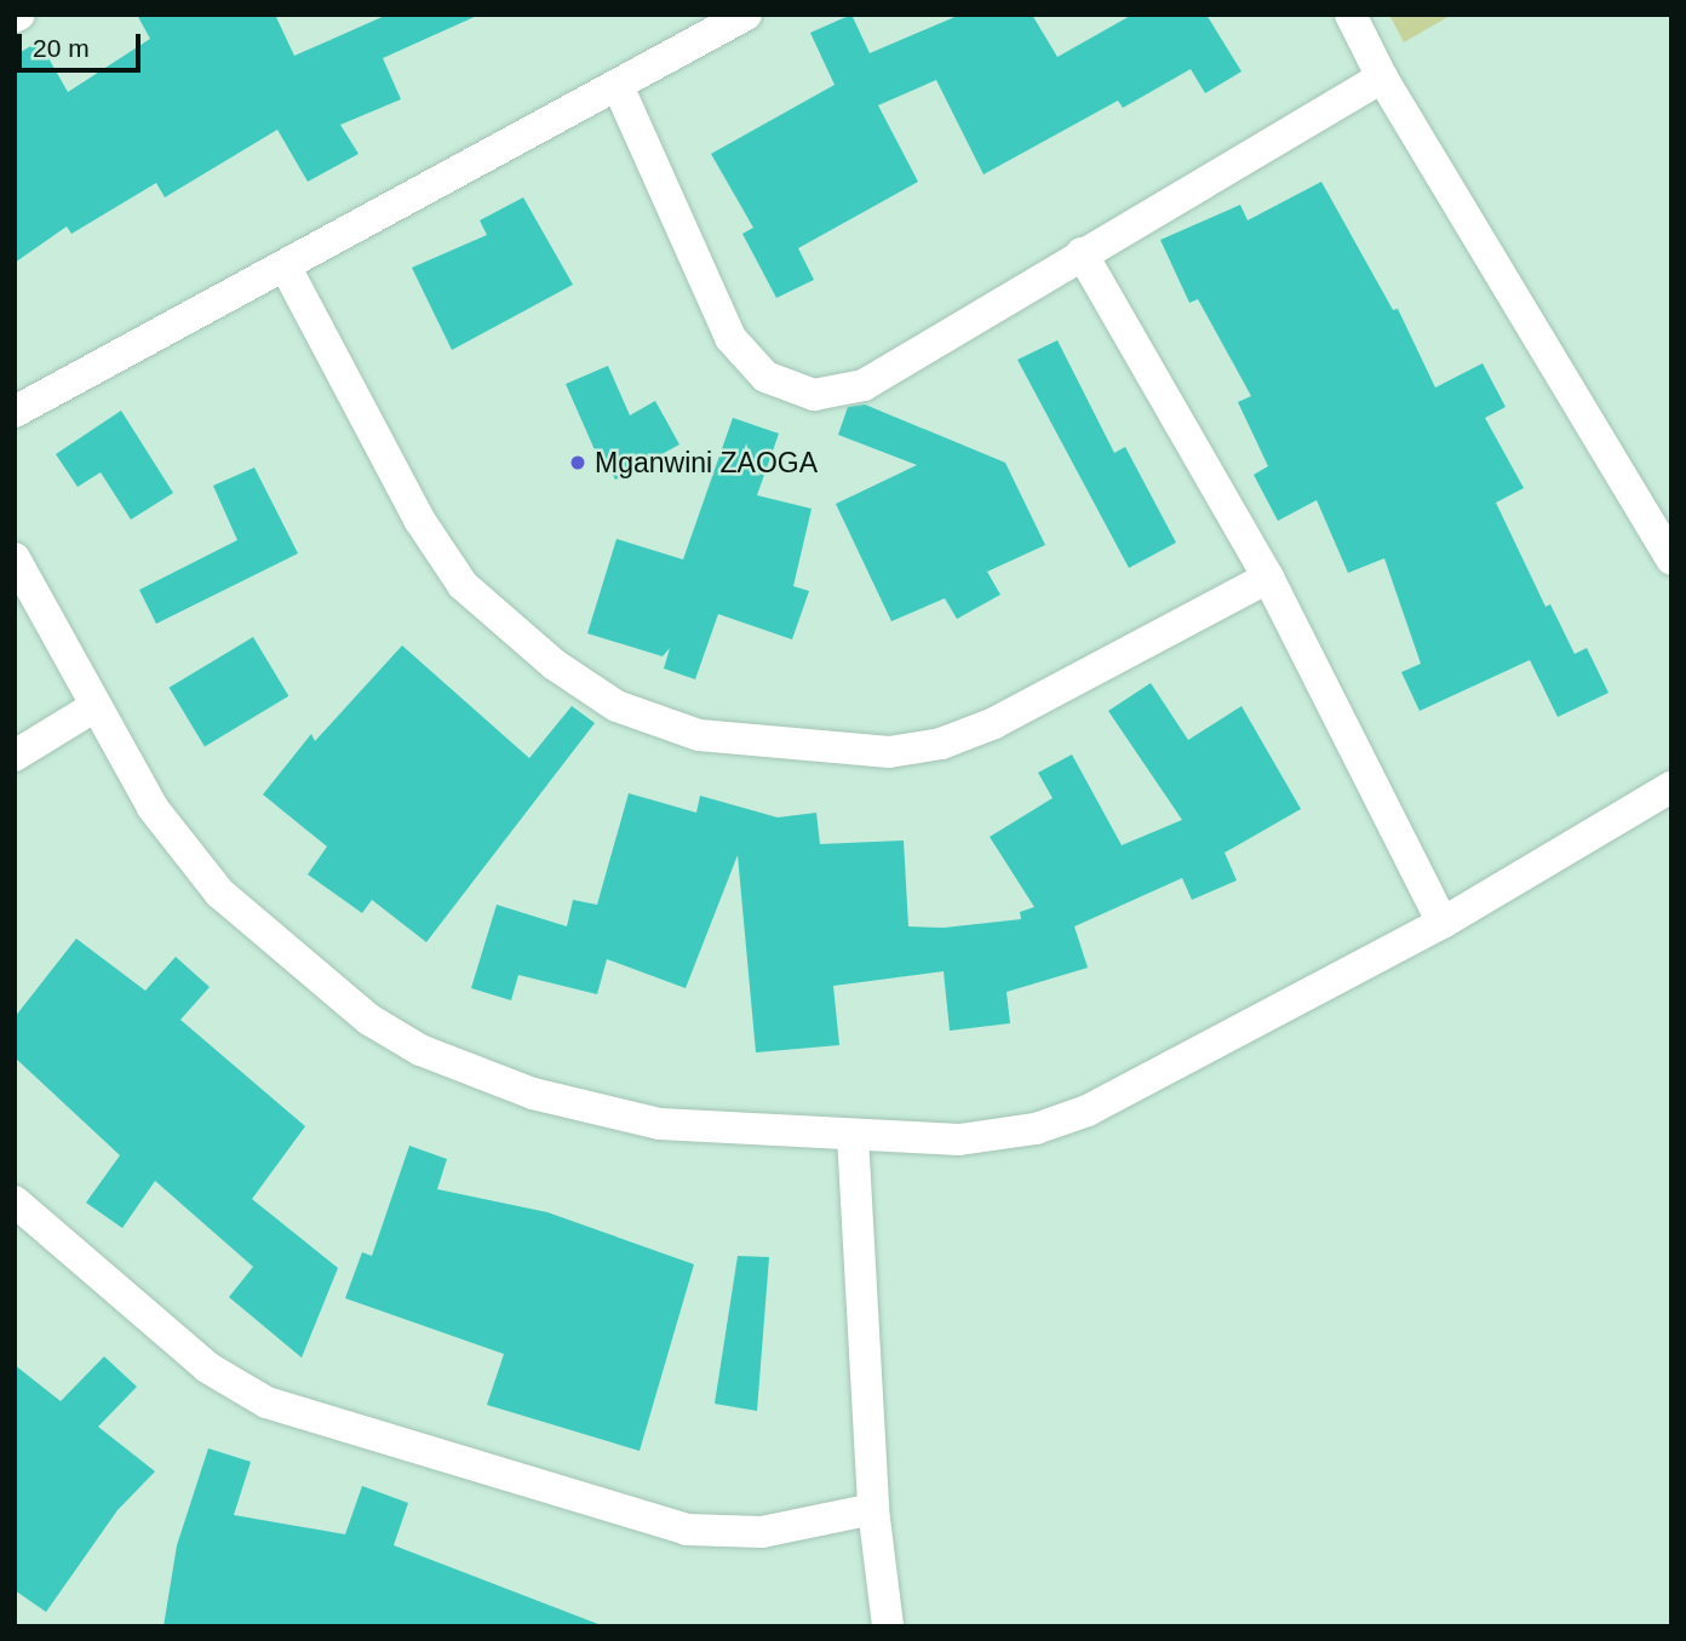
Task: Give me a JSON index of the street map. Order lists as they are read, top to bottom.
{
  "places": ["Mganwini ZAOGA"],
  "scale_bar": "20 m"
}
